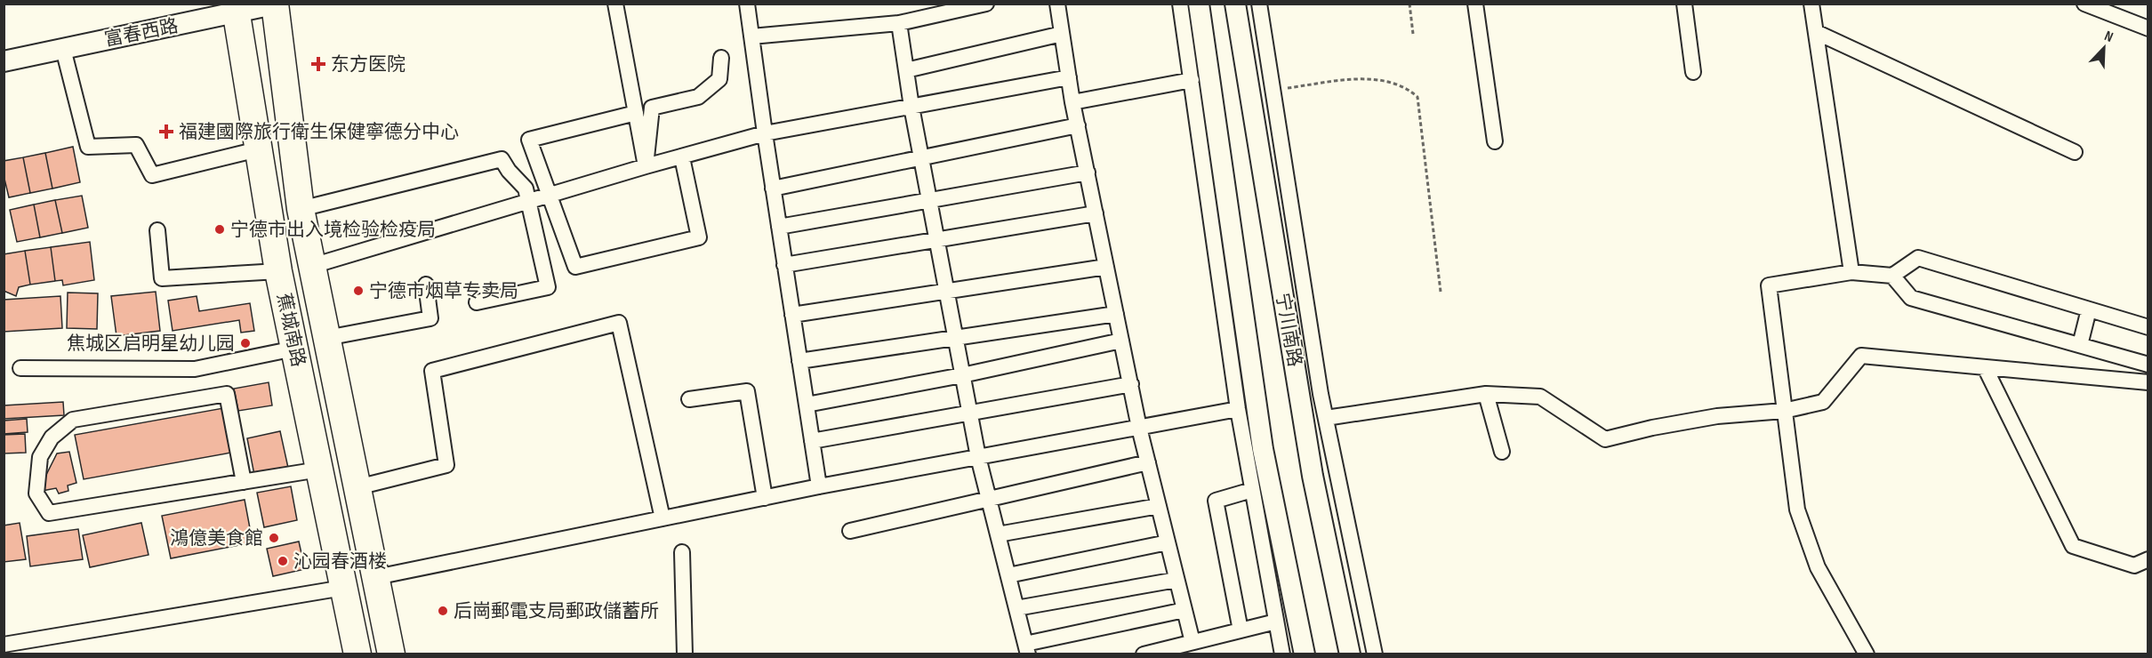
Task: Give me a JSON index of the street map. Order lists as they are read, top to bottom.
{
  "streets": {
    "highway": ["蕉城南路"],
    "main road": ["富春西路", "宁川南路"]
  },
  "crossings": [
    ["富春西路", "蕉城南路"]
  ],
  "places": {
    "health": ["东方医院", "福建國際旅行衛生保健寧德分中心"],
    "other": [
      "宁德市出入境检验检疫局",
      "宁德市烟草专卖局",
      "焦城区启明星幼儿园",
      "鴻億美食館",
      "沁园春酒楼",
      "后崗郵電支局郵政儲蓄所"
    ]
  },
  "north": "top right"
}
